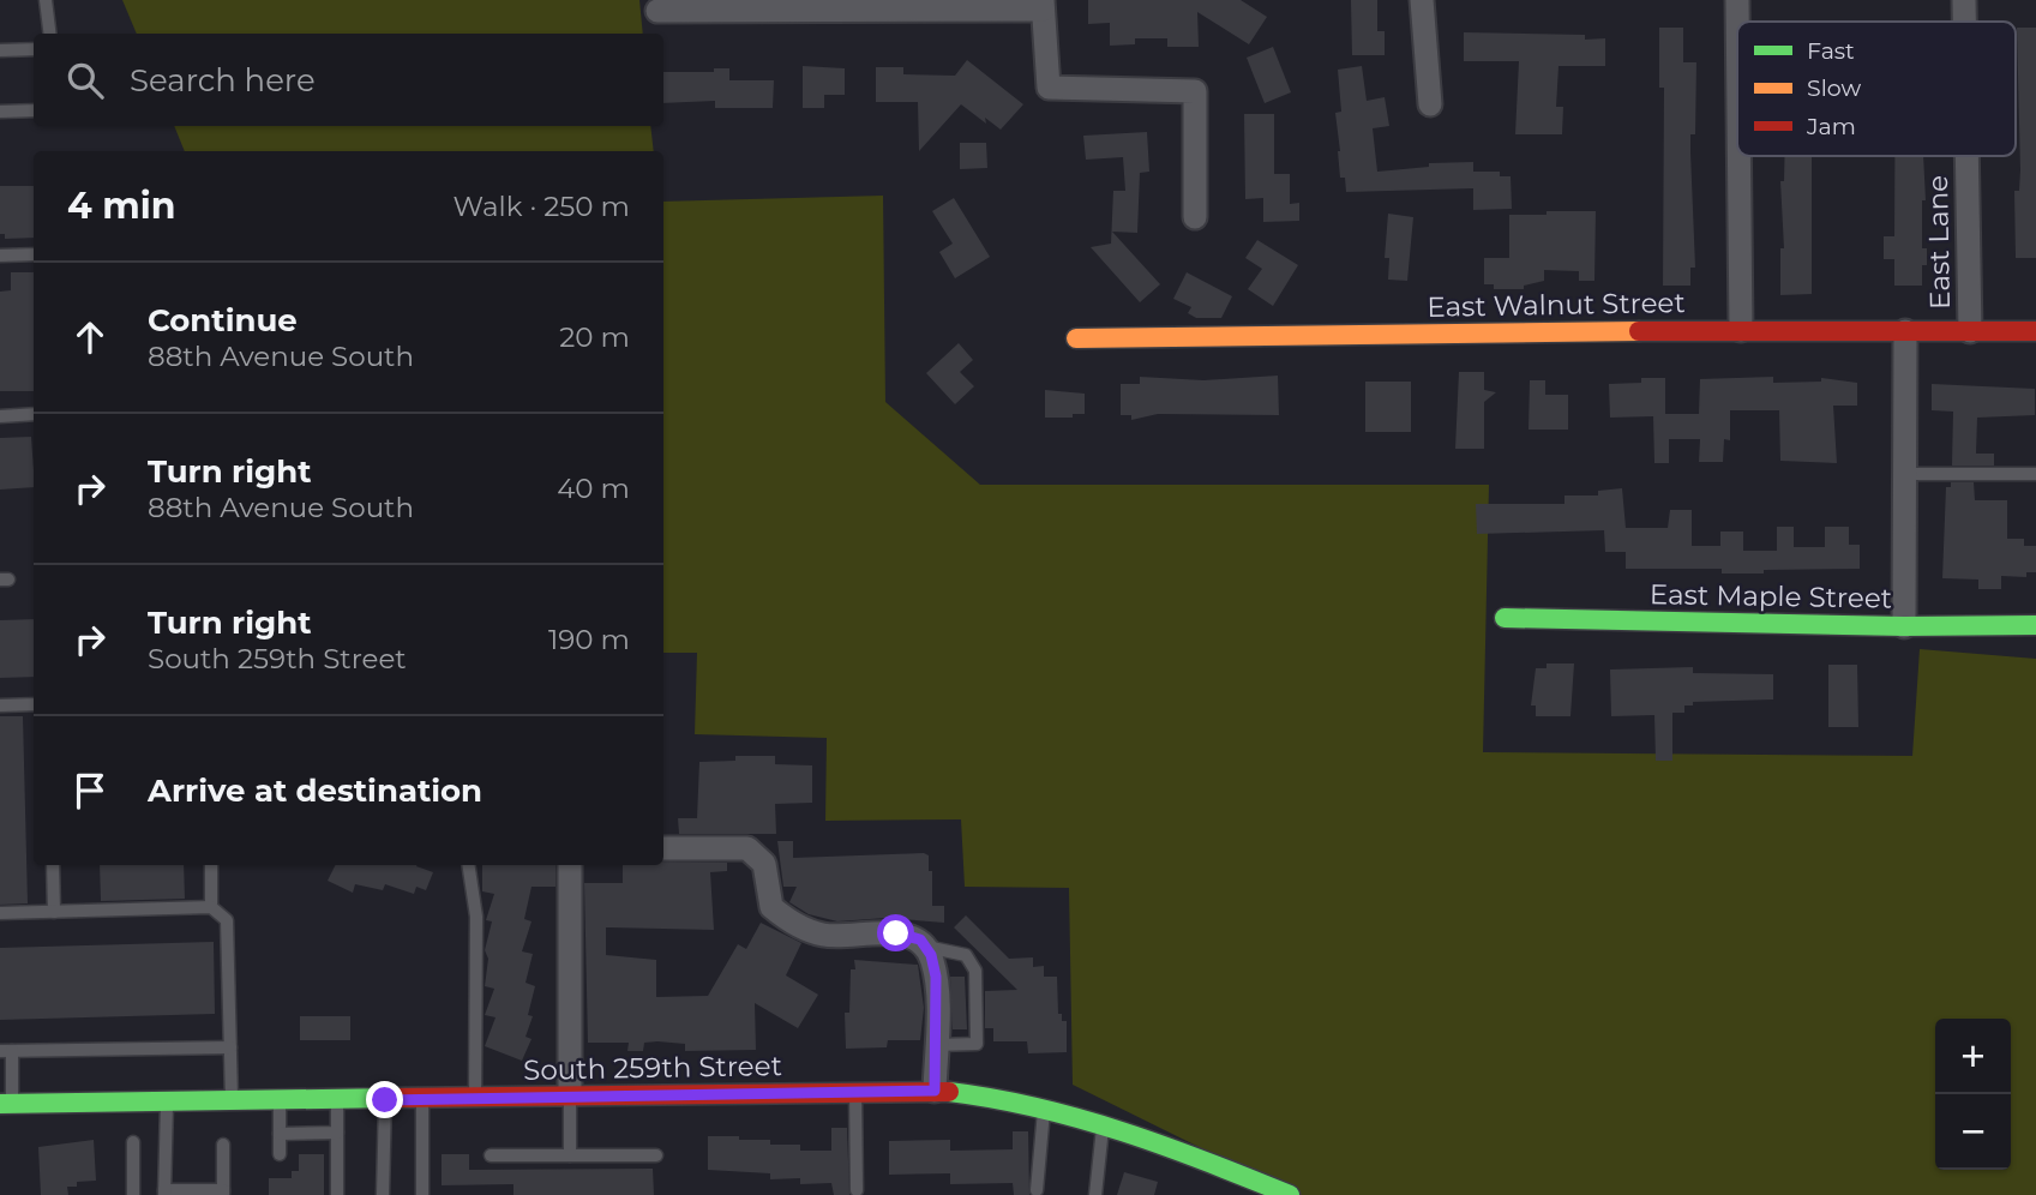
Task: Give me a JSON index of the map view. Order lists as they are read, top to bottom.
{
  "streets": {
    "street": [
      "East Lane",
      "East Walnut Street",
      "East Maple Street",
      "South 259th Street"
    ]
  },
  "crossings": [
    ["East Lane", "East Walnut Street"]
  ],
  "legend": ["Fast", "Slow", "Jam"],
  "page": {
    "search": "Search here",
    "heading": ["4 min", "Walk · 250 m"],
    "list": [
      ["Continue", "88th Avenue South", "20 m"],
      ["Turn right", "88th Avenue South", "40 m"],
      ["Turn right", "South 259th Street", "190 m"],
      "Arrive at destination"
    ],
    "map_buttons": ["+", "−"]
  }
}
